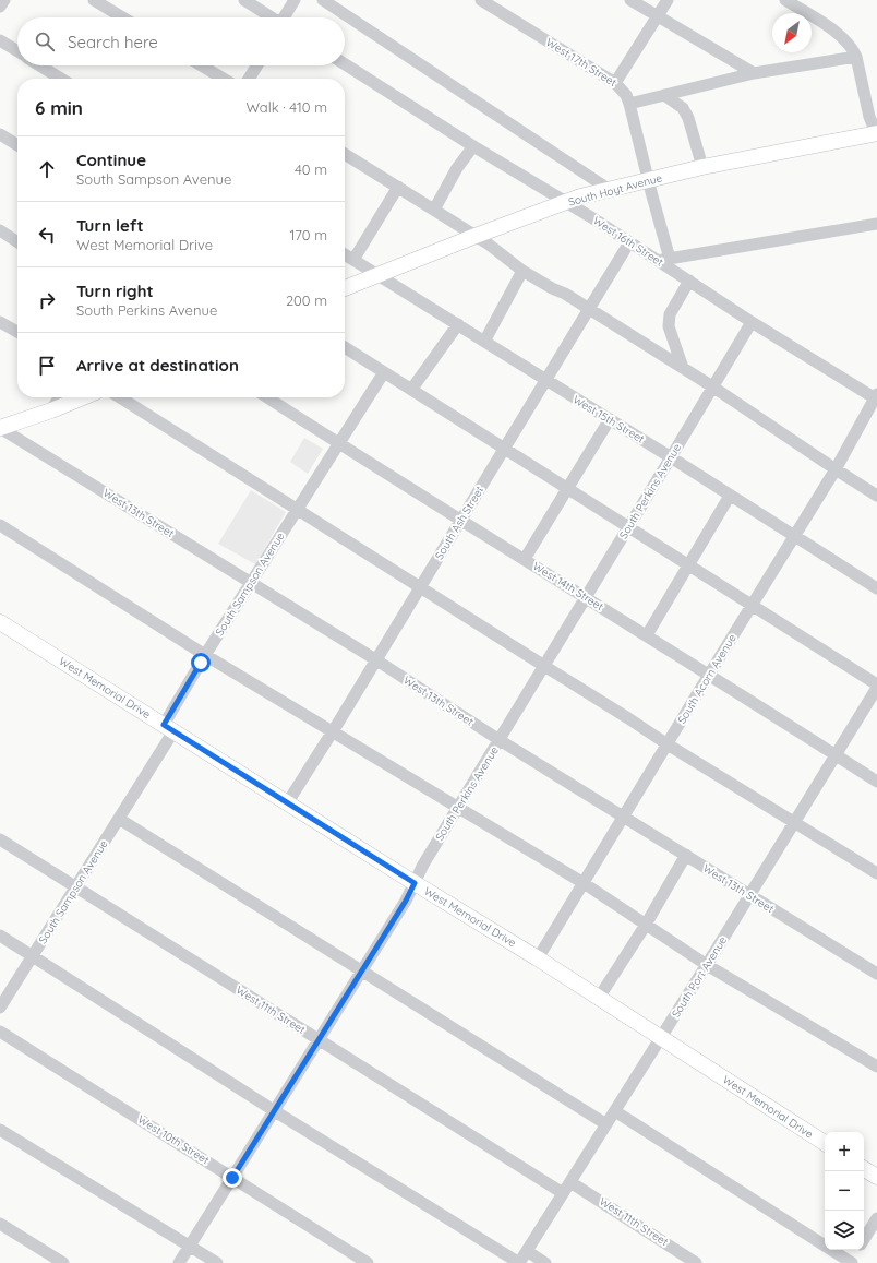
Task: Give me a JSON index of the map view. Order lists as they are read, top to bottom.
{
  "streets": {
    "main road": ["South Hoyt Avenue", "West Memorial Drive"],
    "street": [
      "West 17th Street",
      "West 16th Street",
      "West 15th Street",
      "South Perkins Avenue",
      "West 13th Street",
      "South Ash Street",
      "South Sampson Avenue",
      "West 14th Street",
      "South Acorn Avenue",
      "South Port Avenue",
      "West 11th Street",
      "West 10th Street"
    ]
  },
  "crossings": [
    ["West 17th Street", "South Hoyt Avenue"],
    ["West 17th Street", "West 16th Street"],
    ["South Hoyt Avenue", "West 16th Street"],
    ["South Hoyt Avenue", "West 15th Street"],
    ["West 16th Street", "South Perkins Avenue"],
    ["West 16th Street", "South Ash Street"],
    ["West 16th Street", "South Acorn Avenue"],
    ["West 15th Street", "South Perkins Avenue"],
    ["West 15th Street", "South Ash Street"],
    ["West 15th Street", "South Acorn Avenue"],
    ["South Perkins Avenue", "West 13th Street"],
    ["South Perkins Avenue", "West 14th Street"],
    ["South Perkins Avenue", "West Memorial Drive"],
    ["South Perkins Avenue", "West 11th Street"],
    ["South Perkins Avenue", "West 10th Street"],
    ["West 13th Street", "South Ash Street"],
    ["West 13th Street", "South Sampson Avenue"],
    ["West 13th Street", "South Acorn Avenue"],
    ["West 13th Street", "South Port Avenue"],
    ["South Ash Street", "West 14th Street"],
    ["South Ash Street", "West Memorial Drive"],
    ["South Sampson Avenue", "West 14th Street"],
    ["South Sampson Avenue", "West Memorial Drive"],
    ["South Sampson Avenue", "West 11th Street"],
    ["West 14th Street", "South Acorn Avenue"],
    ["West 14th Street", "South Port Avenue"],
    ["South Acorn Avenue", "West Memorial Drive"],
    ["West Memorial Drive", "South Port Avenue"],
    ["South Port Avenue", "West 11th Street"]
  ],
  "north": "bottom left",
  "page": {
    "search": "Search here",
    "heading": ["6 min", "Walk · 410 m"],
    "list": [
      ["Continue", "South Sampson Avenue", "40 m"],
      ["Turn left", "West Memorial Drive", "170 m"],
      ["Turn right", "South Perkins Avenue", "200 m"],
      "Arrive at destination"
    ],
    "map_buttons": ["+", "−"]
  }
}
